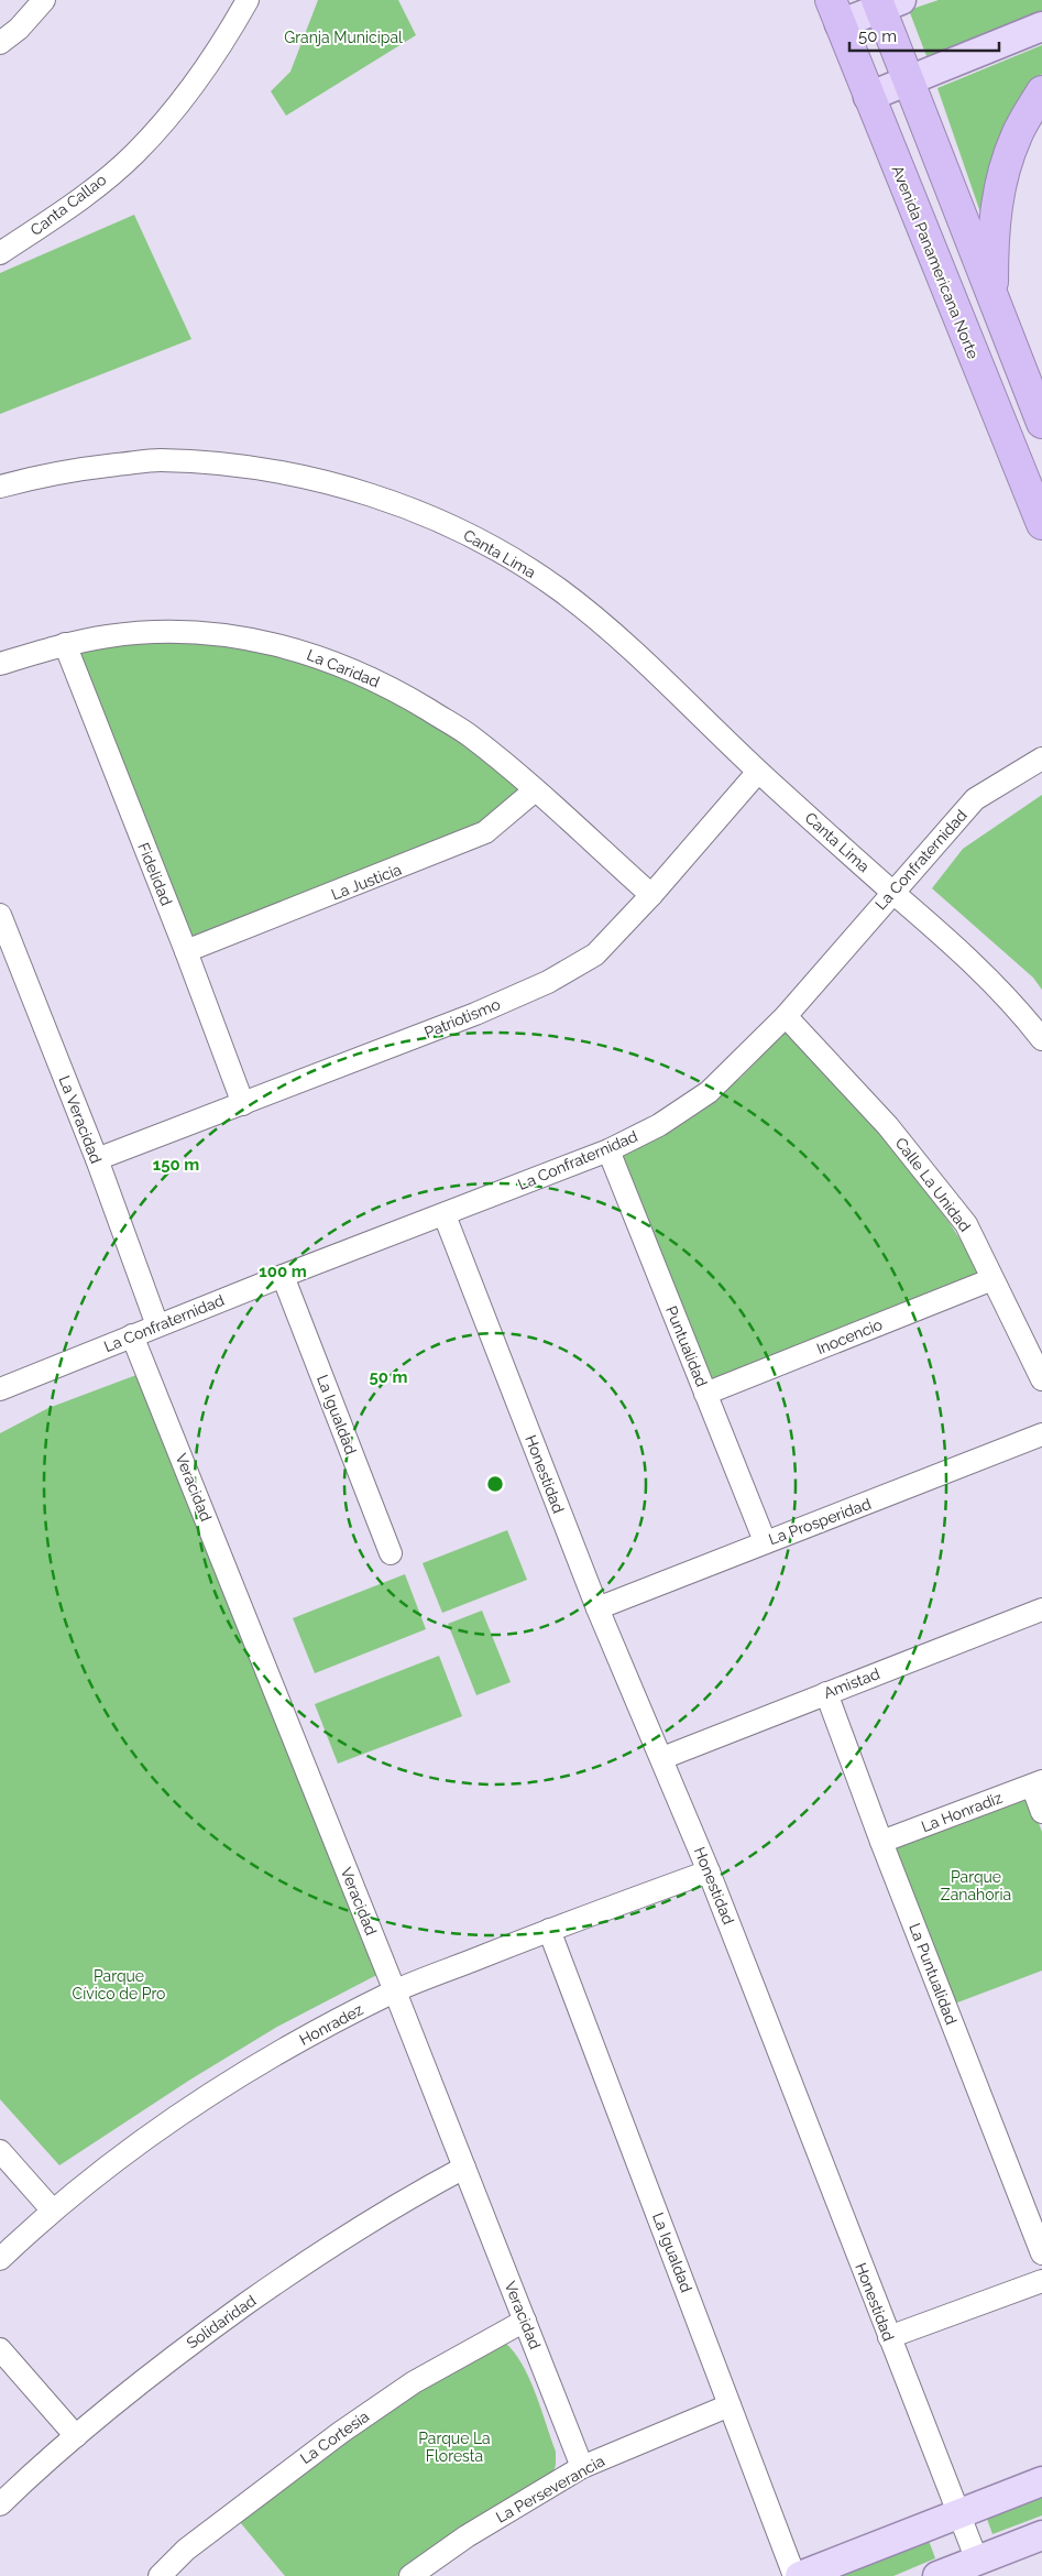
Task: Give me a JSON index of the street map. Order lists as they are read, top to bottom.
{
  "streets": {
    "highway": ["Avenida Panamericana Norte"],
    "street": [
      "Canta Callao",
      "Canta Lima",
      "La Caridad",
      "La Confraternidad",
      "Fidelidad",
      "La Justicia",
      "Patriotismo",
      "La Veracidad",
      "Calle La Unidad",
      "Inocencio",
      "Puntualidad",
      "La Igualdad",
      "Honestidad",
      "Veracidad",
      "La Prosperidad",
      "Amistad",
      "La Honradiz",
      "La Puntualidad",
      "Honradez",
      "Solidaridad",
      "La Cortesia",
      "La Perseverancia"
    ]
  },
  "crossings": [
    ["Canta Lima", "La Confraternidad"],
    ["Canta Lima", "Patriotismo"],
    ["La Caridad", "Fidelidad"],
    ["La Caridad", "La Justicia"],
    ["La Caridad", "Patriotismo"],
    ["La Confraternidad", "La Veracidad"],
    ["La Confraternidad", "Calle La Unidad"],
    ["La Confraternidad", "Puntualidad"],
    ["La Confraternidad", "La Igualdad"],
    ["La Confraternidad", "Honestidad"],
    ["La Confraternidad", "Veracidad"],
    ["Fidelidad", "La Justicia"],
    ["Fidelidad", "Patriotismo"],
    ["Patriotismo", "La Veracidad"],
    ["Calle La Unidad", "Inocencio"],
    ["Inocencio", "Puntualidad"],
    ["Puntualidad", "La Prosperidad"],
    ["La Igualdad", "Honradez"],
    ["La Igualdad", "La Perseverancia"],
    ["Honestidad", "La Prosperidad"],
    ["Honestidad", "Amistad"],
    ["Honestidad", "Honradez"],
    ["Veracidad", "Honradez"],
    ["Veracidad", "Solidaridad"],
    ["Veracidad", "La Cortesia"],
    ["Veracidad", "La Perseverancia"],
    ["Amistad", "La Puntualidad"],
    ["La Honradiz", "La Puntualidad"]
  ],
  "parks": [
    "Granja Municipal",
    "Parque Zanahoria",
    "Parque Cívico de Pro",
    "Parque La Floresta"
  ],
  "scale_bar": "50 m",
  "rings": ["150 m", "100 m", "50 m"]
}
